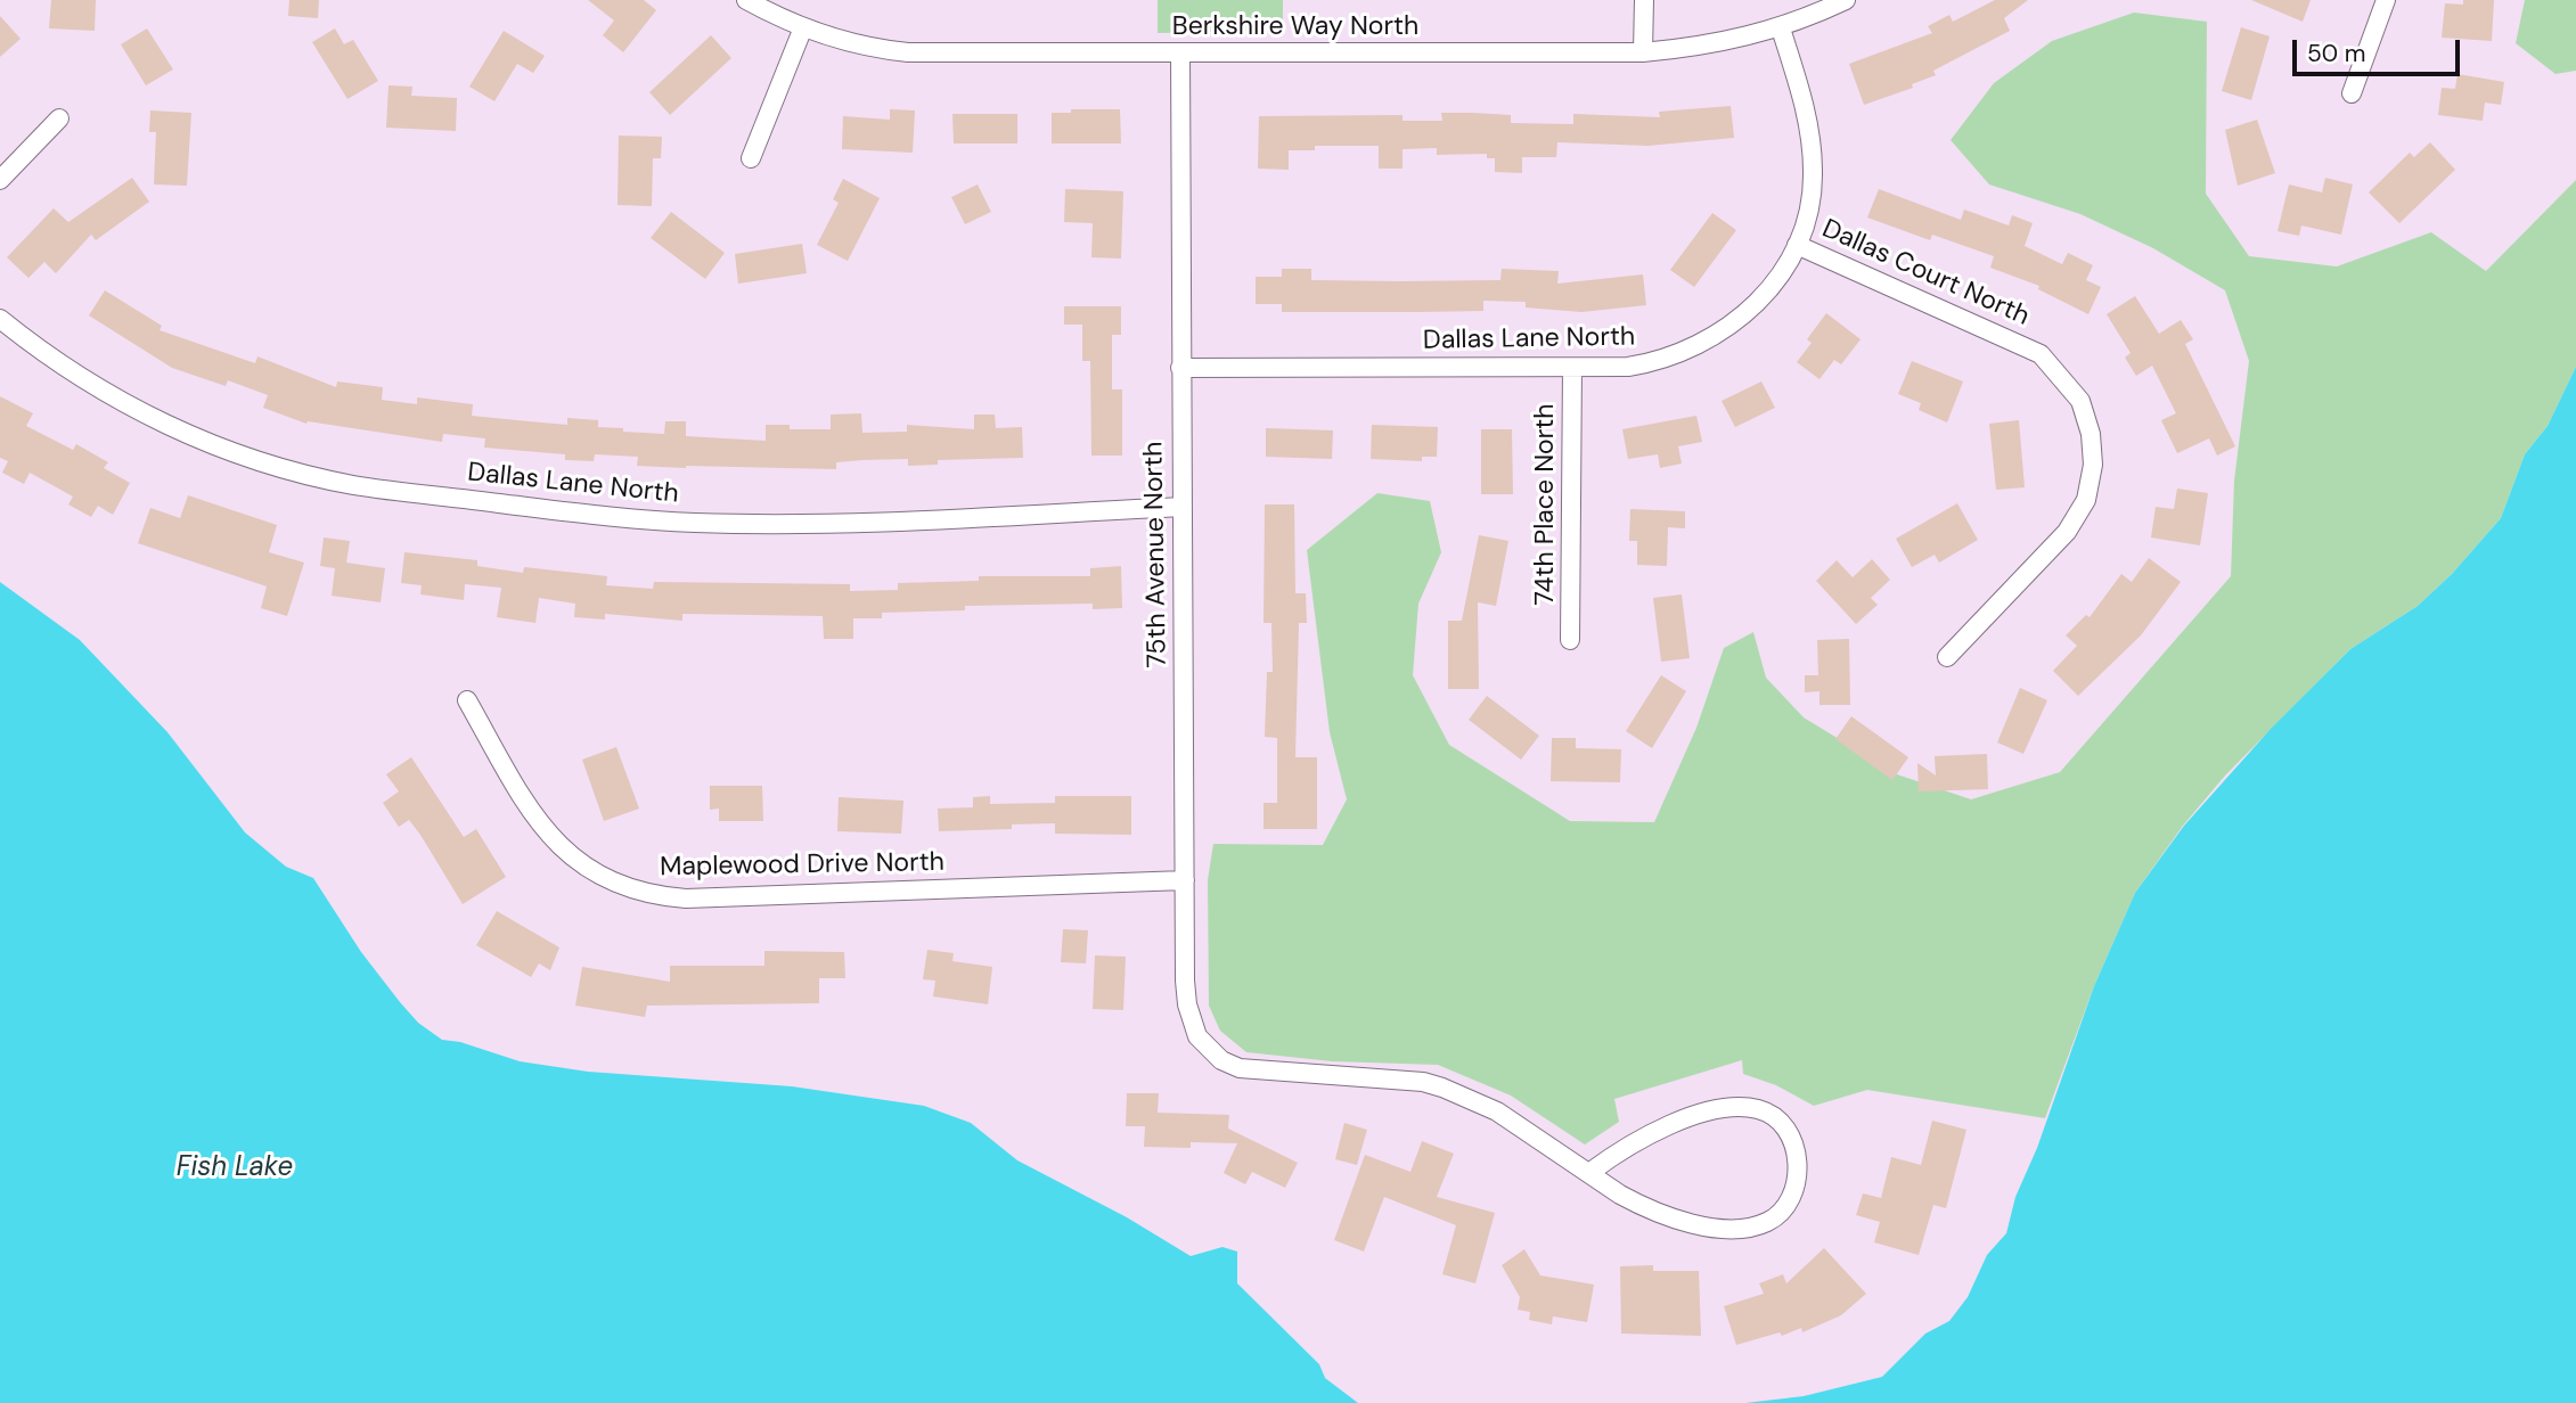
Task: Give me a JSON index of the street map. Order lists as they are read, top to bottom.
{
  "streets": {
    "street": [
      "Berkshire Way North",
      "Dallas Court North",
      "Dallas Lane North",
      "74th Place North",
      "75th Avenue North",
      "Maplewood Drive North"
    ]
  },
  "crossings": [
    ["Berkshire Way North", "Dallas Lane North"],
    ["Berkshire Way North", "75th Avenue North"],
    ["Dallas Court North", "Dallas Lane North"],
    ["Dallas Lane North", "74th Place North"],
    ["Dallas Lane North", "75th Avenue North"],
    ["75th Avenue North", "Maplewood Drive North"]
  ],
  "water": ["Fish Lake"],
  "scale_bar": "50 m"
}
